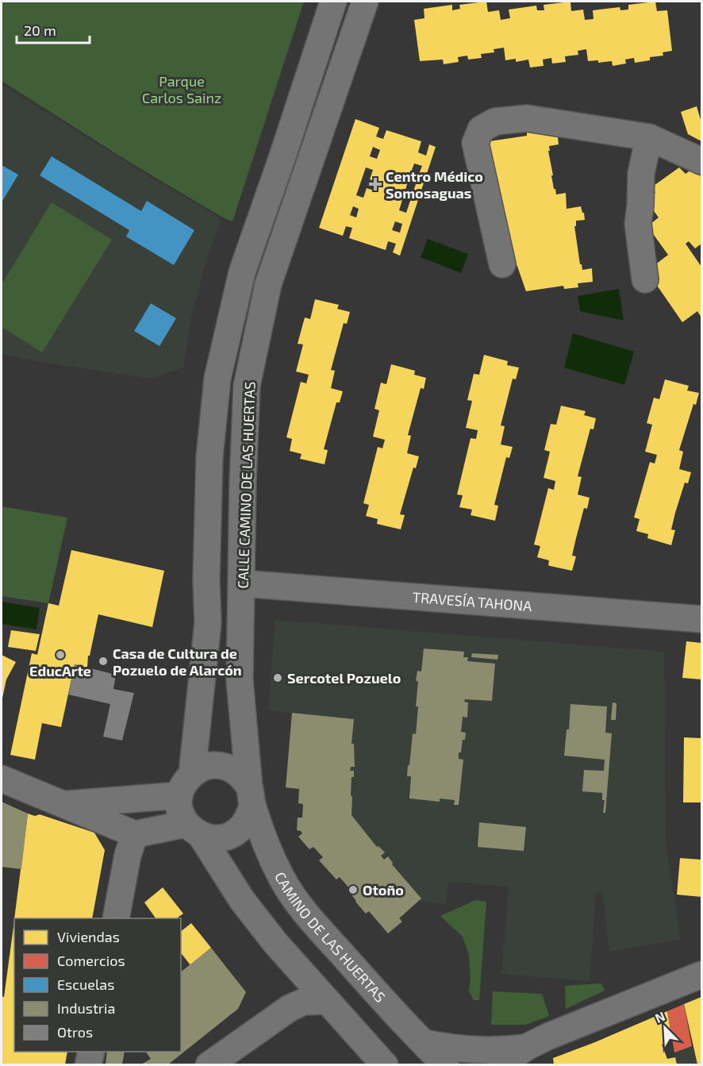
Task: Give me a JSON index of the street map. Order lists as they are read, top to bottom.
{
  "streets": {
    "main road": ["CALLE CAMINO DE LAS HUERTAS", "TRAVESÍA TAHONA", "CAMINO DE LAS HUERTAS"]
  },
  "crossings": [
    ["CALLE CAMINO DE LAS HUERTAS", "TRAVESÍA TAHONA"],
    ["CALLE CAMINO DE LAS HUERTAS", "CAMINO DE LAS HUERTAS"]
  ],
  "parks": ["Parque Carlos Sainz"],
  "places": {
    "health": ["Centro Médico Somosaguas"],
    "other": [
      "EducArte",
      "Casa de Cultura de Pozuelo de Alarcón",
      "Sercotel Pozuelo",
      "Otoño"
    ]
  },
  "legend": [
    "Viviendas",
    "Comercios",
    "Escuelas",
    "Industria",
    "Otros"
  ],
  "scale_bar": "20 m",
  "north": "top left"
}
